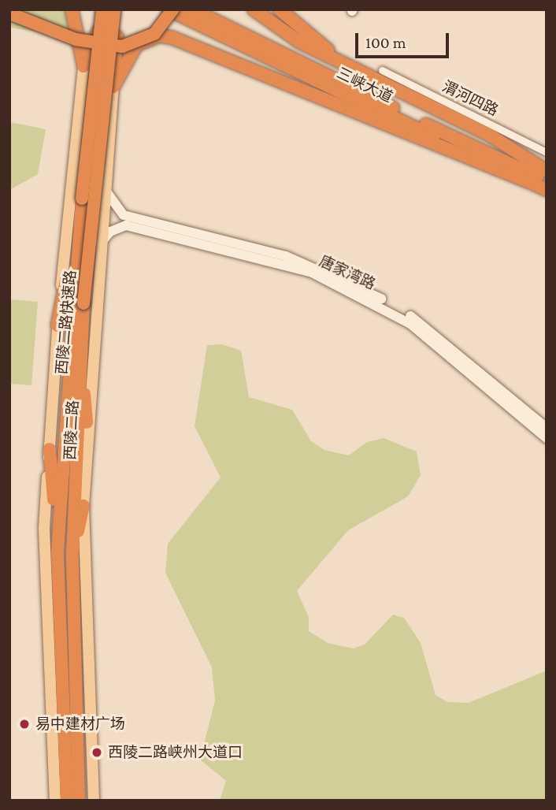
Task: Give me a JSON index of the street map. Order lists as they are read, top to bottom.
{
  "streets": {
    "highway": ["三峡大道", "西陵二路快速路"],
    "main road": ["唐家湾路", "西陵二路"],
    "street": ["渭河四路"]
  },
  "crossings": [
    ["唐家湾路", "西陵二路"]
  ],
  "places": ["易中建材广场", "西陵二路峡州大道口"],
  "scale_bar": "100 m"
}
